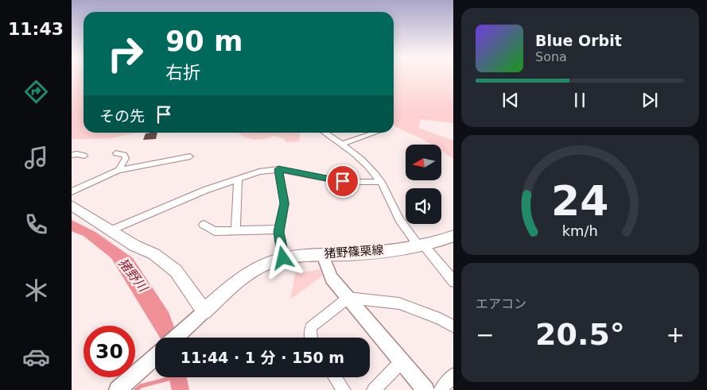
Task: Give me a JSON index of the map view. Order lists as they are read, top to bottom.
{
  "streets": {
    "main road": ["猪野篠栗線"]
  },
  "water": ["猪野川"],
  "north": "left",
  "page": {
    "tabs": "11:43",
    "turn": ["90 m", "右折"],
    "song": ["Blue Orbit", "Sona"],
    "then": "その先",
    "tile": "エアコン",
    "heat": ["−", "20.5°", "+"],
    "limit": "30",
    "trip": "11:44 · 1 分 · 150 m",
    "gauge": ["24", "km/h"]
  }
}
